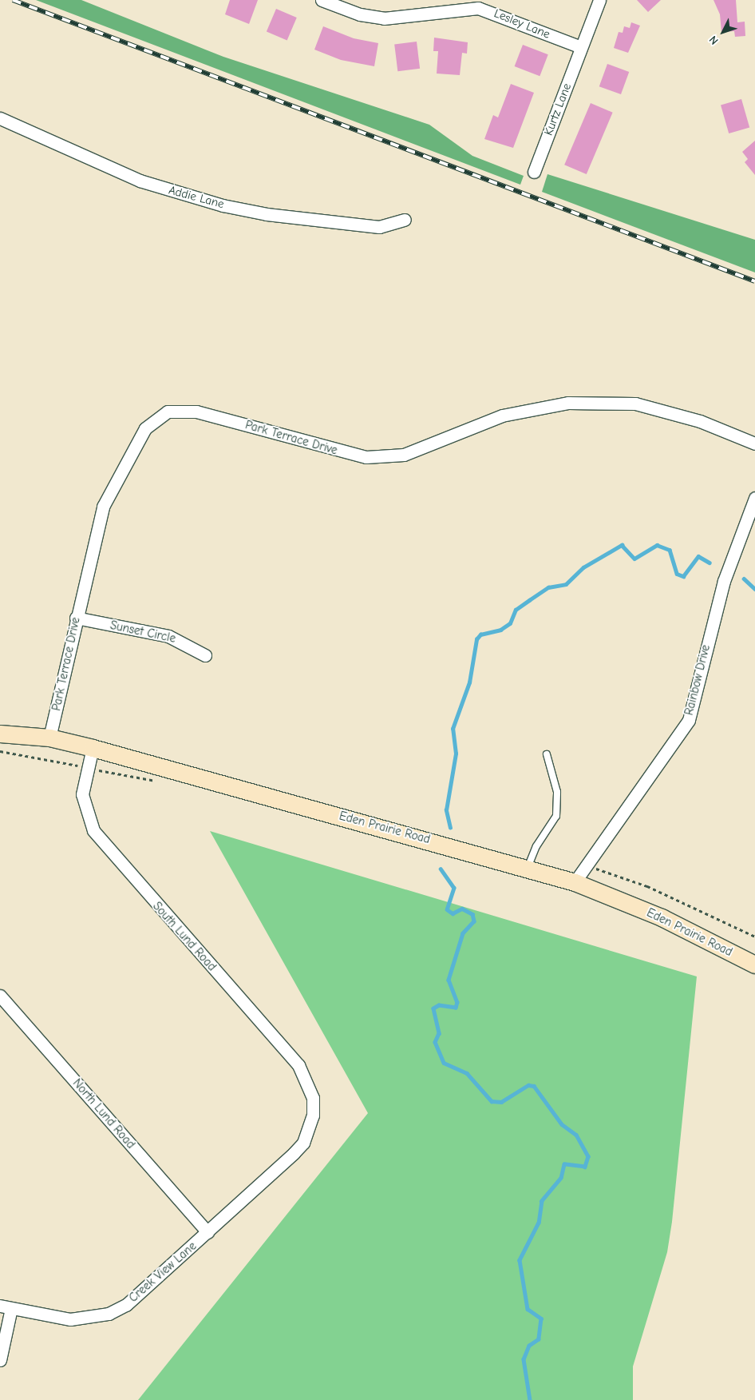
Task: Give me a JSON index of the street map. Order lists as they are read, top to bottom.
{
  "streets": {
    "main road": ["Eden Prairie Road"],
    "street": [
      "Lesley Lane",
      "Kurtz Lane",
      "Addie Lane",
      "Park Terrace Drive",
      "Sunset Circle",
      "Rainbow Drive",
      "South Lund Road",
      "North Lund Road",
      "Creek View Lane"
    ]
  },
  "crossings": [
    ["Lesley Lane", "Kurtz Lane"],
    ["Park Terrace Drive", "Sunset Circle"],
    ["Park Terrace Drive", "Eden Prairie Road"],
    ["Rainbow Drive", "Eden Prairie Road"],
    ["Eden Prairie Road", "South Lund Road"],
    ["South Lund Road", "Creek View Lane"],
    ["North Lund Road", "Creek View Lane"]
  ],
  "north": "bottom left"
}
